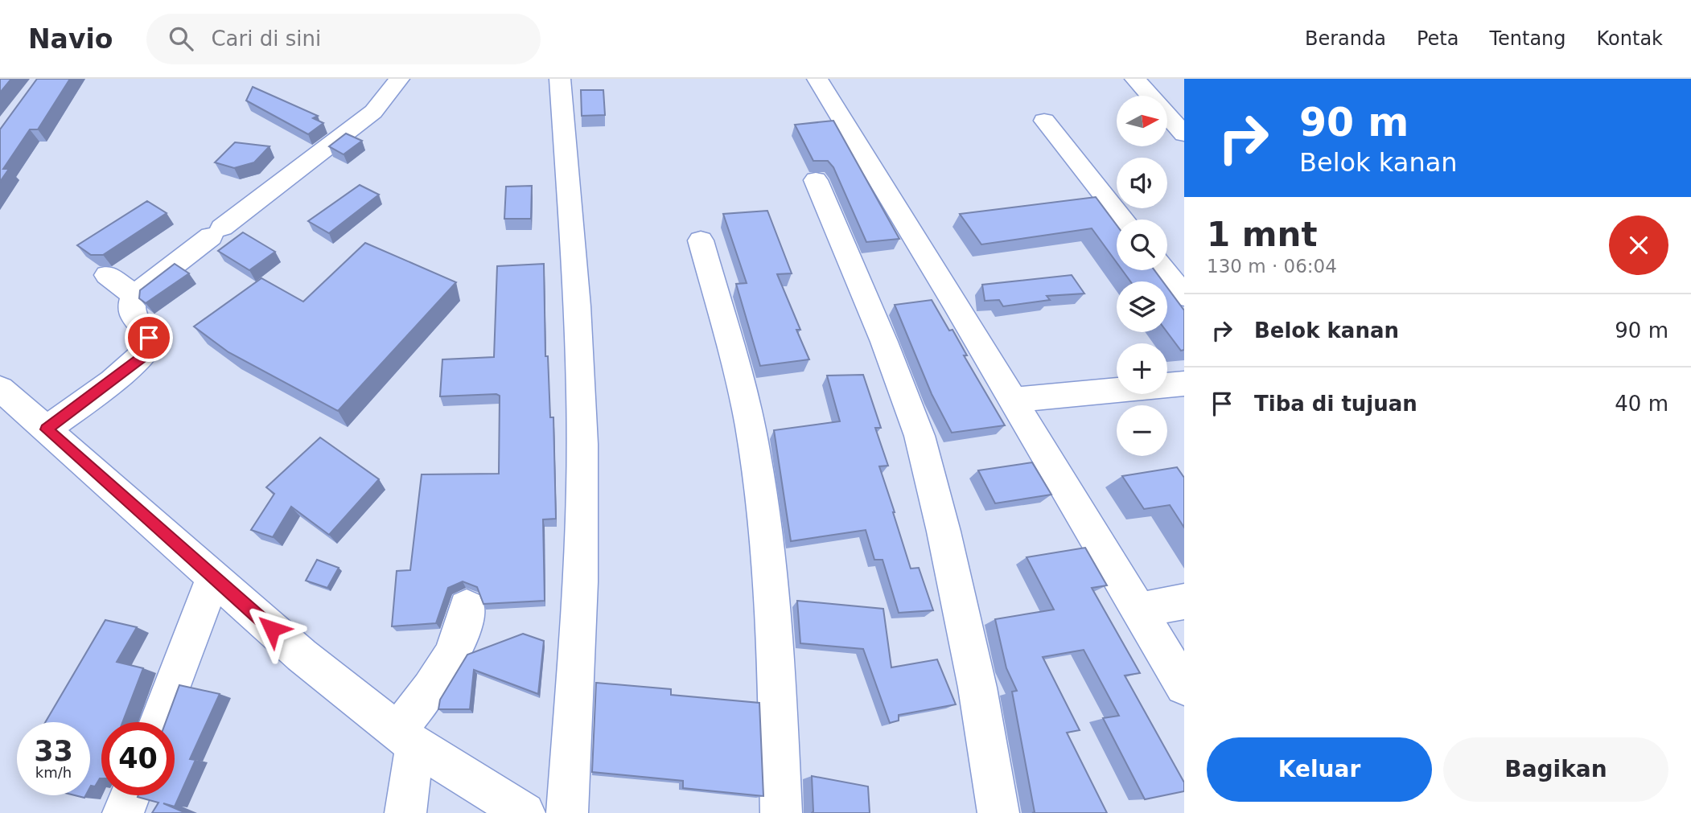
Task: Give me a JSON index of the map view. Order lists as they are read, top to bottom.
{
  "north": "right",
  "page": {
    "header": "Navio",
    "search": "Cari di sini",
    "nav": [
      "Beranda",
      "Peta",
      "Tentang",
      "Kontak"
    ],
    "turn": ["90 m", "Belok kanan"],
    "map_buttons": ["+", "−"],
    "heading": ["1 mnt", "130 m · 06:04"],
    "list": [
      {
        "name": "Belok kanan",
        "value": "90 m"
      },
      {
        "name": "Tiba di tujuan",
        "value": "40 m"
      }
    ],
    "speed": "33 km/h",
    "limit": "40",
    "buttons": ["Keluar", "Bagikan"]
  }
}
